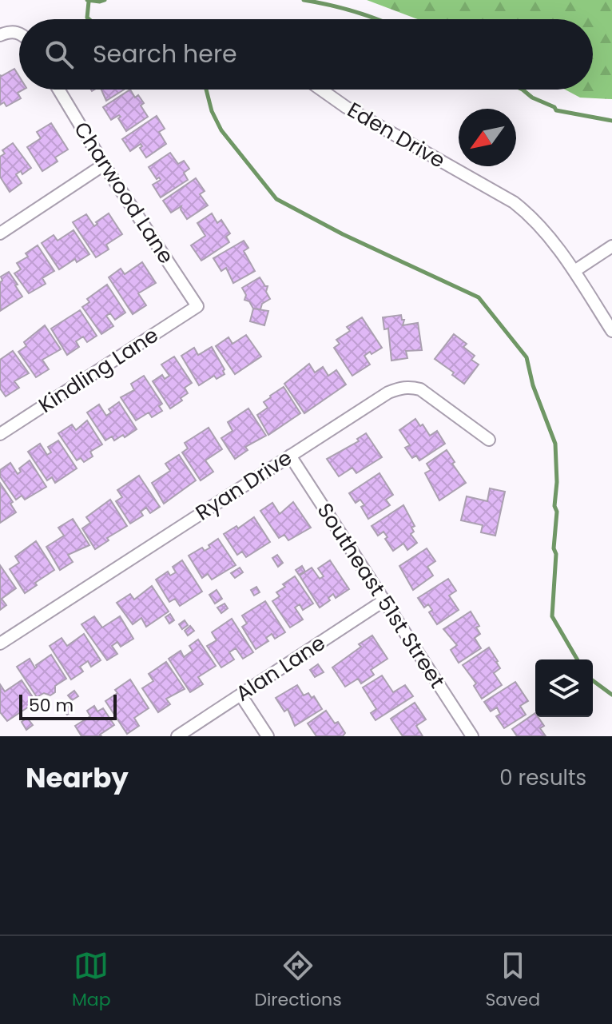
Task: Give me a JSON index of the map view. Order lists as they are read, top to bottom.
{
  "streets": {
    "street": [
      "Eden Drive",
      "Charwood Lane",
      "Kindling Lane",
      "Ryan Drive",
      "Southeast 51st Street",
      "Alan Lane"
    ]
  },
  "crossings": [
    ["Charwood Lane", "Kindling Lane"],
    ["Ryan Drive", "Southeast 51st Street"],
    ["Southeast 51st Street", "Alan Lane"]
  ],
  "scale_bar": "50 m",
  "north": "bottom left",
  "page": {
    "search": "Search here",
    "scale": "50 m",
    "heading": ["Nearby", "0 results"],
    "nav": ["Map", "Directions", "Saved"]
  }
}
